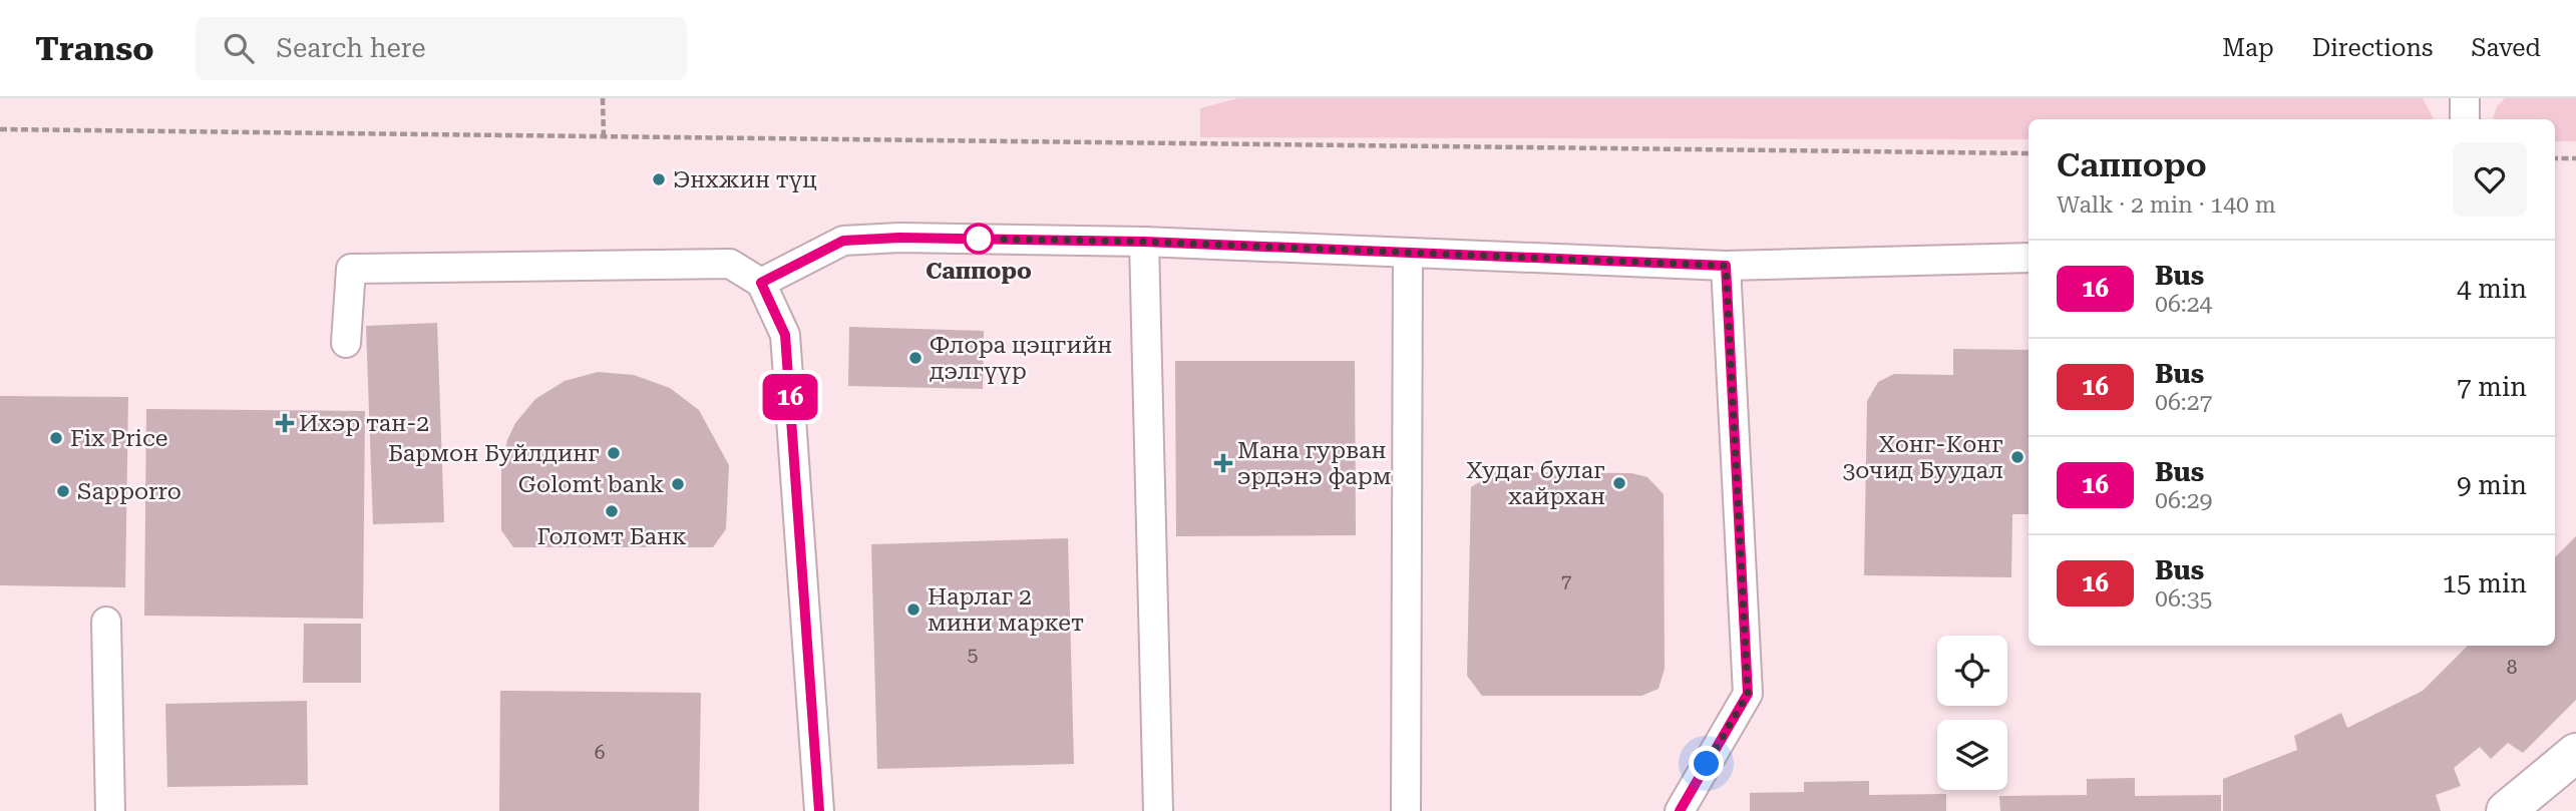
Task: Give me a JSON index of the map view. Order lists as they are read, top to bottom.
{
  "places": {
    "other": [
      "Энхжин түц",
      "Саппоро",
      "Флора цэцгийн дэлгүүр",
      "Fix Price",
      "Бармон Буйлдинг",
      "Хонг-Kонг 3очид Буудал",
      "Худаг булаг хайрхан",
      "Golomt bank",
      "Sapporro",
      "Голомт Банк",
      "Нарлаг 2 мини маркет"
    ],
    "health": ["Ихэр тан-2", "Мана гурван эрдэнэ фарм"]
  },
  "lines": ["bus line 16"],
  "house_numbers": [
    "7",
    "5",
    "8",
    "6"
  ],
  "page": {
    "header": "Transo",
    "search": "Search here",
    "nav": ["Map", "Directions", "Saved"],
    "on_map": "16",
    "heading": ["Саппоро", "Walk · 2 min · 140 m"],
    "list": [
      {
        "mark": "16",
        "name": "Bus",
        "note": "06:24",
        "value": "4 min"
      },
      {
        "mark": "16",
        "name": "Bus",
        "note": "06:27",
        "value": "7 min"
      },
      {
        "mark": "16",
        "name": "Bus",
        "note": "06:29",
        "value": "9 min"
      },
      {
        "mark": "16",
        "name": "Bus",
        "note": "06:35",
        "value": "15 min"
      }
    ]
  }
}
